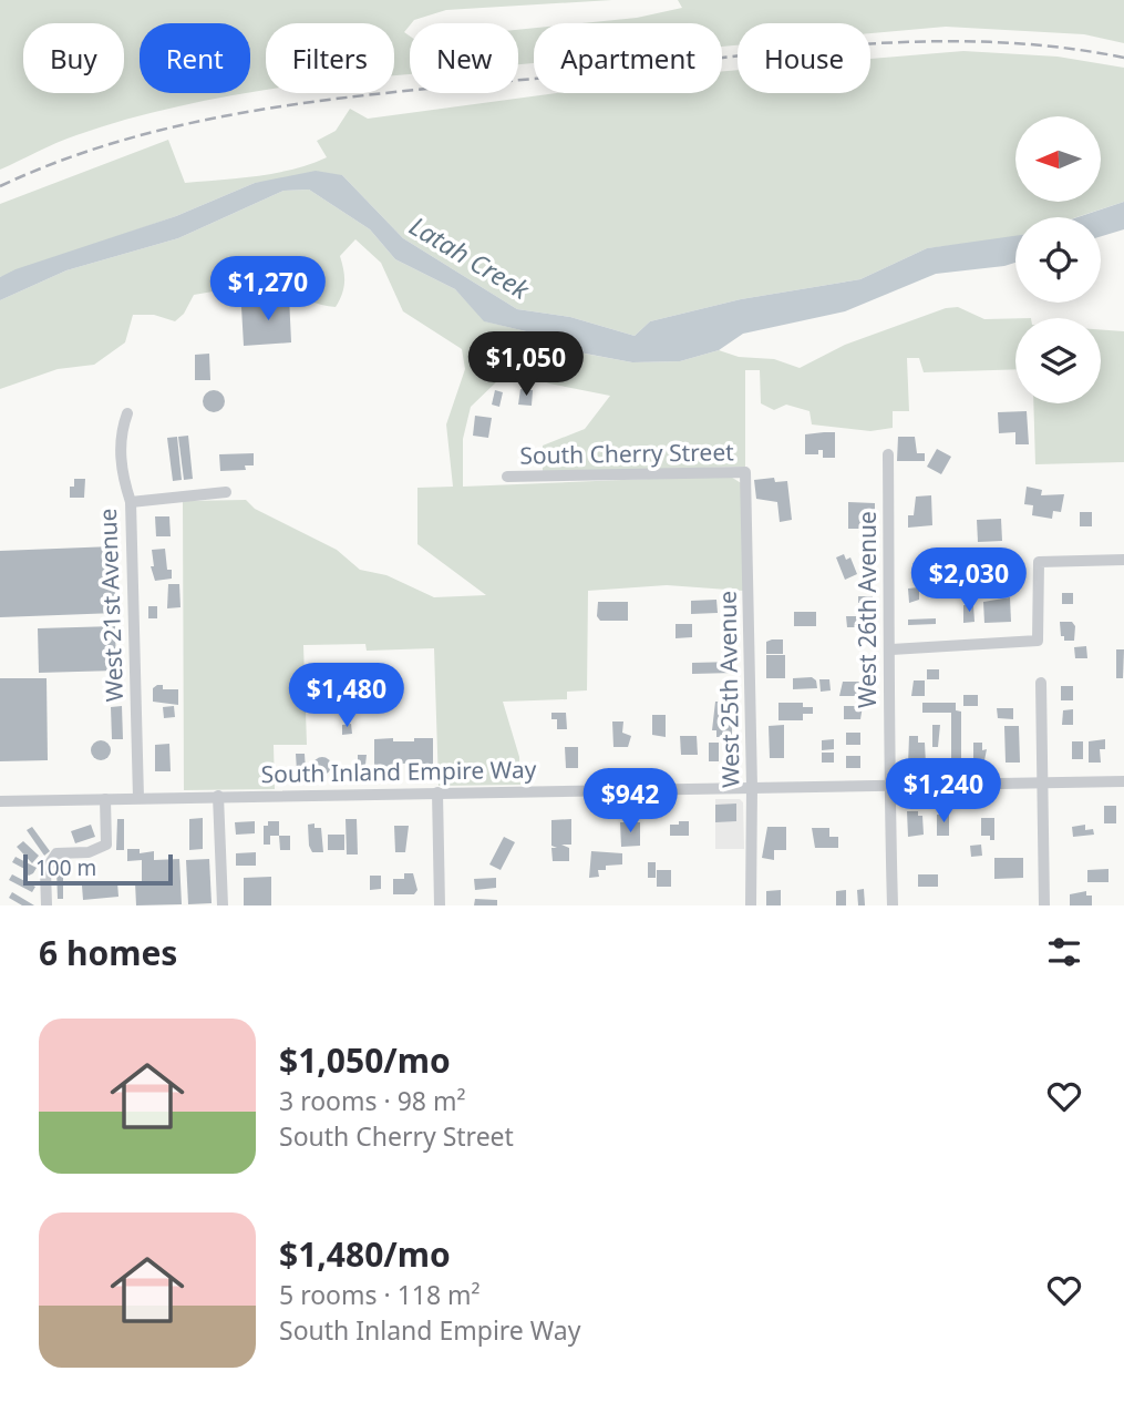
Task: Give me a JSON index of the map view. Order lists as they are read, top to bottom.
{
  "streets": {
    "street": [
      "South Cherry Street",
      "West 21st Avenue",
      "West 26th Avenue",
      "West 25th Avenue",
      "South Inland Empire Way"
    ]
  },
  "crossings": [
    ["South Cherry Street", "West 25th Avenue"],
    ["West 21st Avenue", "South Inland Empire Way"],
    ["West 26th Avenue", "South Inland Empire Way"],
    ["West 25th Avenue", "South Inland Empire Way"]
  ],
  "water": ["Latah Creek"],
  "scale_bar": "100 m",
  "north": "left",
  "page": {
    "chip": [
      "Buy",
      "Rent",
      "Filters",
      "New",
      "Apartment",
      "House"
    ],
    "price": [
      "$1,270",
      "$1,050",
      "$2,030",
      "$1,480",
      "$1,240",
      "$942"
    ],
    "scale": "100 m",
    "heading": "6 homes",
    "list": [
      {
        "name": "$1,050/mo",
        "note": "3 rooms · 98 m² · South Cherry Street"
      },
      {
        "name": "$1,480/mo",
        "note": "5 rooms · 118 m² · South Inland Empire Way"
      }
    ]
  }
}
